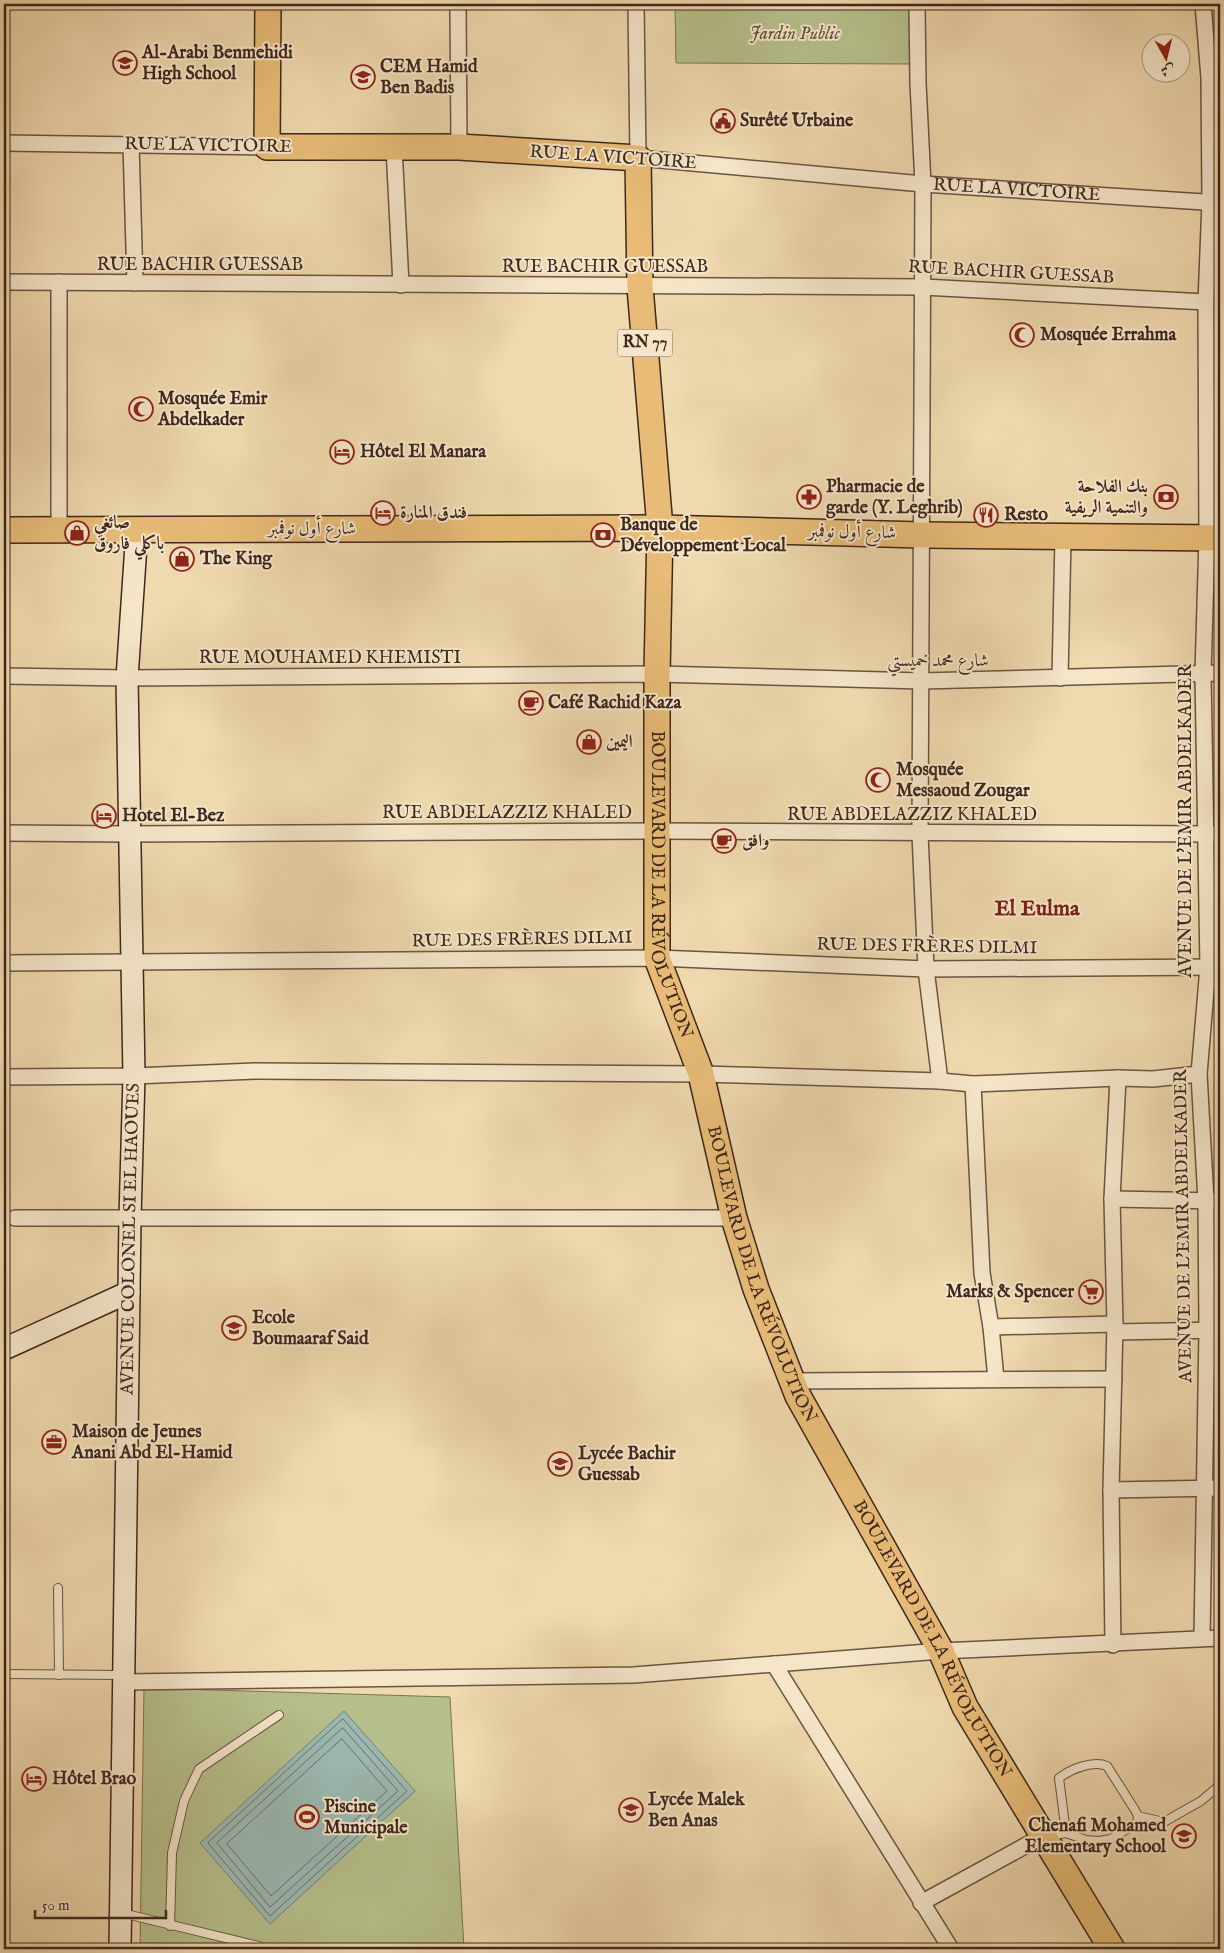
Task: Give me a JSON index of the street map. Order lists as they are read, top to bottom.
{
  "streets": {
    "main road": [
      "RUE LA VICTOIRE",
      "RN 77",
      "شارع أول نوفمبر",
      "BOULEVARD DE LA RÉVOLUTION",
      "AVENUE COLONEL SI EL HAOUES"
    ],
    "street": [
      "RUE BACHIR GUESSAB",
      "RUE MOUHAMED KHEMISTI",
      "شارع محمد خميستي",
      "RUE ABDELAZZIZ KHALED",
      "AVENUE DE L'EMIR ABDELKADER",
      "RUE DES FRÈRES DILMI"
    ]
  },
  "crossings": [
    ["RUE LA VICTOIRE", "RN 77"],
    ["RUE LA VICTOIRE", "AVENUE DE L'EMIR ABDELKADER"],
    ["RUE BACHIR GUESSAB", "RN 77"],
    ["RUE BACHIR GUESSAB", "AVENUE DE L'EMIR ABDELKADER"],
    ["RN 77", "شارع أول نوفمبر"],
    ["RN 77", "BOULEVARD DE LA RÉVOLUTION"],
    ["شارع أول نوفمبر", "AVENUE DE L'EMIR ABDELKADER"],
    ["شارع أول نوفمبر", "BOULEVARD DE LA RÉVOLUTION"],
    ["شارع أول نوفمبر", "AVENUE COLONEL SI EL HAOUES"],
    ["RUE MOUHAMED KHEMISTI", "شارع محمد خميستي"],
    ["RUE MOUHAMED KHEMISTI", "BOULEVARD DE LA RÉVOLUTION"],
    ["RUE MOUHAMED KHEMISTI", "AVENUE COLONEL SI EL HAOUES"],
    ["شارع محمد خميستي", "AVENUE DE L'EMIR ABDELKADER"],
    ["شارع محمد خميستي", "BOULEVARD DE LA RÉVOLUTION"],
    ["RUE ABDELAZZIZ KHALED", "AVENUE DE L'EMIR ABDELKADER"],
    ["RUE ABDELAZZIZ KHALED", "BOULEVARD DE LA RÉVOLUTION"],
    ["RUE ABDELAZZIZ KHALED", "AVENUE COLONEL SI EL HAOUES"],
    ["AVENUE DE L'EMIR ABDELKADER", "RUE DES FRÈRES DILMI"],
    ["BOULEVARD DE LA RÉVOLUTION", "RUE DES FRÈRES DILMI"],
    ["RUE DES FRÈRES DILMI", "AVENUE COLONEL SI EL HAOUES"]
  ],
  "districts": ["El Eulma"],
  "parks": ["Jardin Public"],
  "places": {
    "school or university": [
      "Al-Arabi Benmehidi High School",
      "CEM Hamid Ben Badis",
      "Ecole Boumaaraf Said",
      "Lycée Bachir Guessab",
      "Lycée Malek Ben Anas",
      "Chenafi Mohamed Elementary School"
    ],
    "public building": ["Surêté Urbaine"],
    "mosque": ["Mosquée Errahma", "Mosquée Emir Abdelkader", "Mosquée Messaoud Zougar"],
    "hotel": [
      "Hôtel El Manara",
      "فندق المنارة",
      "Hotel El-Bez",
      "Hôtel Brao"
    ],
    "pharmacy": ["Pharmacie de garde (Y. Leghrib)"],
    "bank": ["بنك الفلاحة والتنمية الريفية", "Banque de Développement Local"],
    "restaurant": ["Resto"],
    "shop": ["صائغي باكلي فاروق", "The King", "اليمين"],
    "cafe": ["Café Rachid Kaza", "وافق"],
    "supermarket": ["Marks & Spencer"],
    "office": ["Maison de Jeunes Anani Abd El-Hamid"],
    "sports": ["Piscine Municipale"]
  },
  "scale_bar": "50 m",
  "north": "bottom"
}
